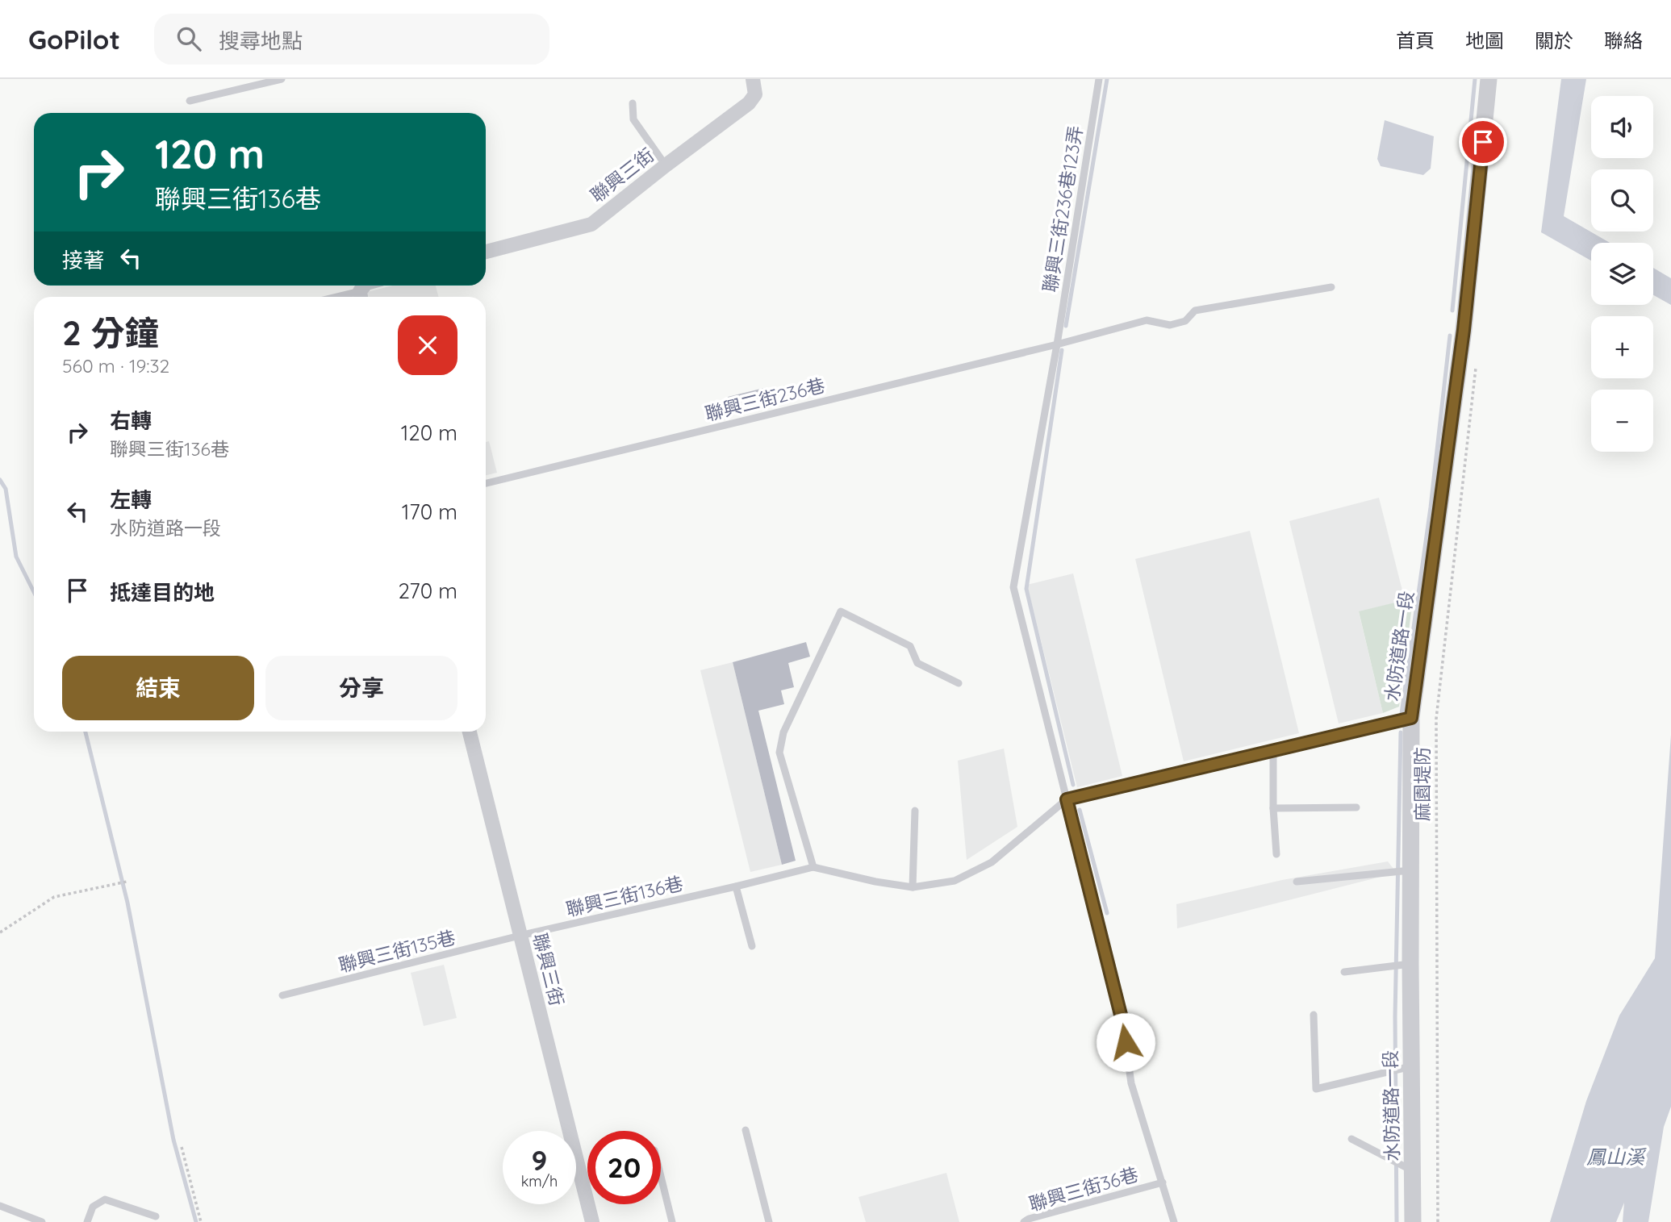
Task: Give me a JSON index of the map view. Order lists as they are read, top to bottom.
{
  "streets": {
    "street": ["聯興三街", "水防道路一段"],
    "lane": [
      "聯興三街236巷123弄",
      "聯興三街236巷",
      "聯興三街136巷",
      "聯興三街135巷",
      "聯興三街36巷"
    ],
    "path": ["麻園堤防"]
  },
  "crossings": [
    ["聯興三街", "聯興三街136巷"],
    ["聯興三街", "聯興三街135巷"],
    ["聯興三街236巷123弄", "聯興三街236巷"],
    ["水防道路一段", "聯興三街136巷"],
    ["聯興三街136巷", "聯興三街135巷"],
    ["聯興三街136巷", "聯興三街36巷"]
  ],
  "water": ["鳳山溪"],
  "page": {
    "header": "GoPilot",
    "search": "搜尋地點",
    "nav": [
      "首頁",
      "地圖",
      "關於",
      "聯絡"
    ],
    "map_buttons": ["+", "−"],
    "turn": ["120 m", "聯興三街136巷"],
    "then": "接著",
    "heading": ["2 分鐘", "560 m · 19:32"],
    "list": [
      {
        "name": "右轉",
        "note": "聯興三街136巷",
        "value": "120 m"
      },
      {
        "name": "左轉",
        "note": "水防道路一段",
        "value": "170 m"
      },
      {
        "name": "抵達目的地",
        "value": "270 m"
      }
    ],
    "buttons": ["結束", "分享"],
    "speed": "9 km/h",
    "limit": "20"
  }
}
